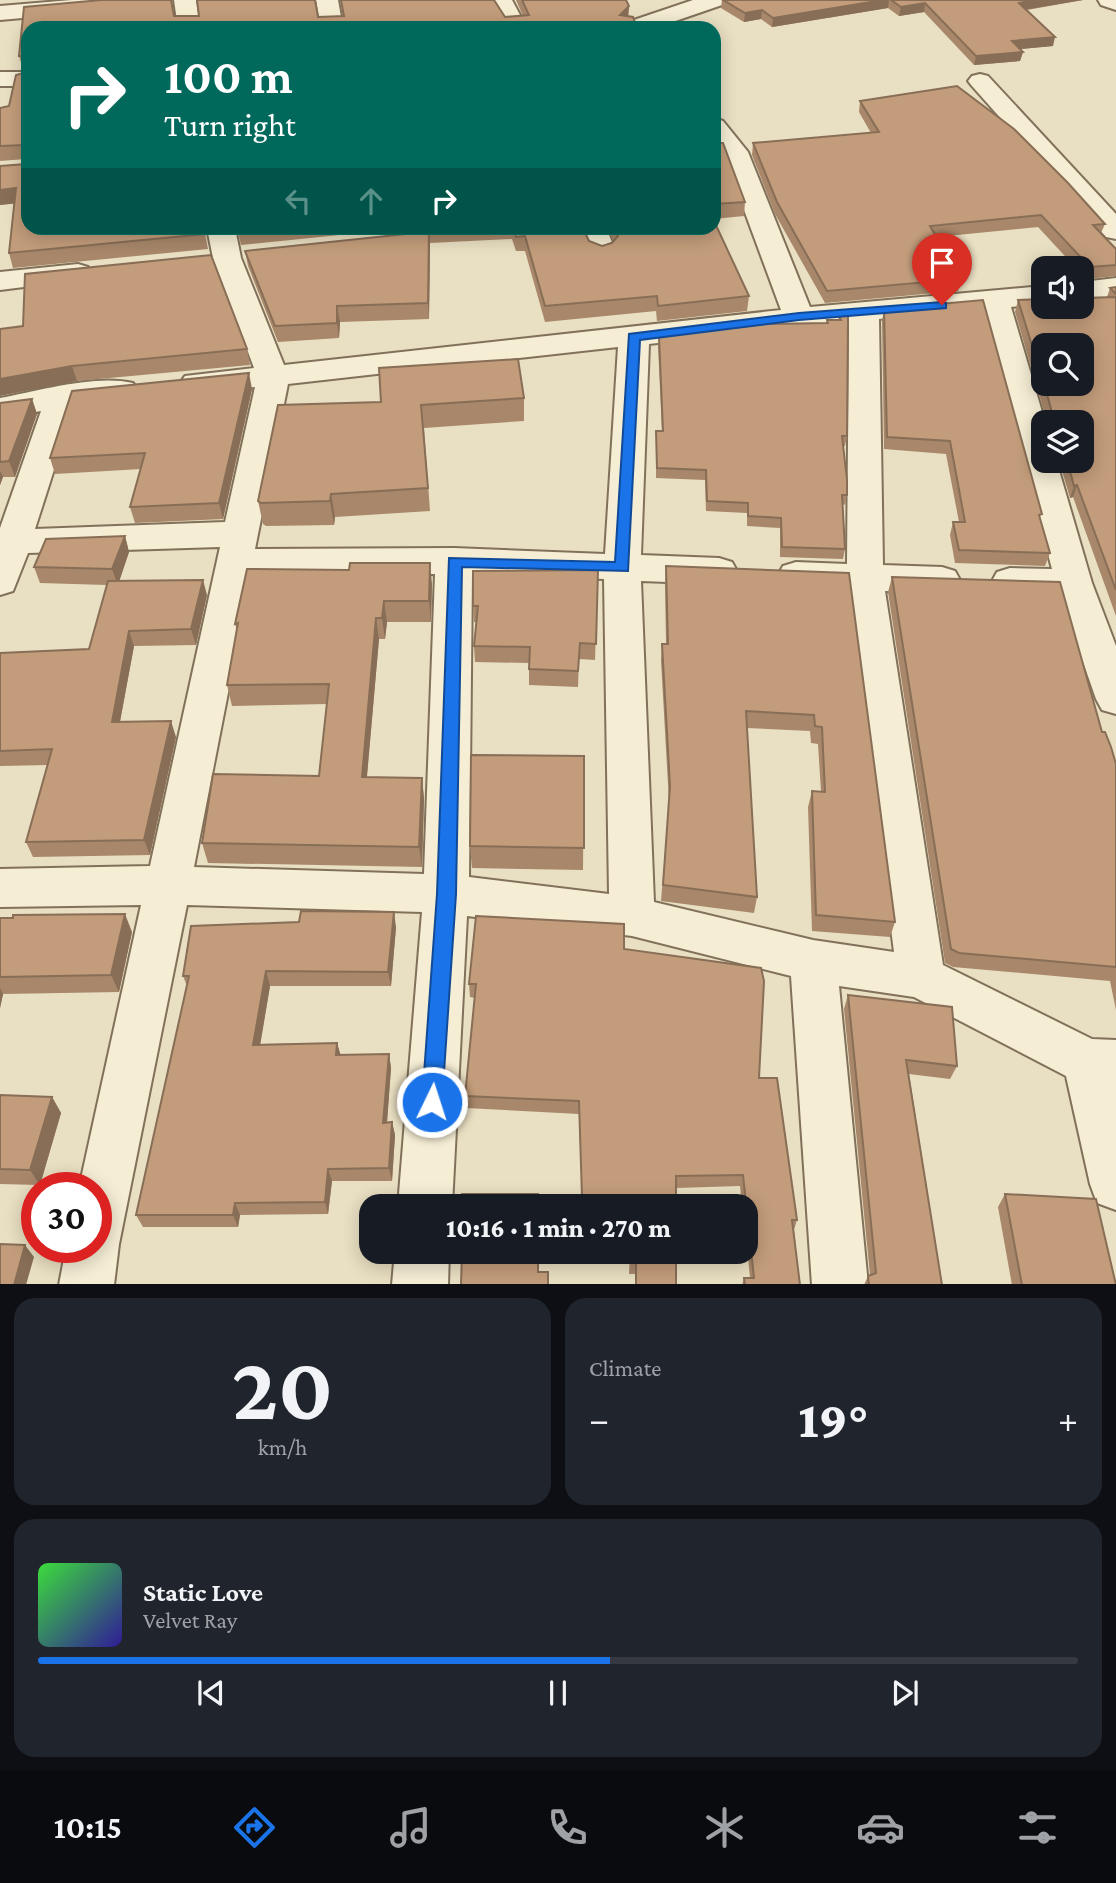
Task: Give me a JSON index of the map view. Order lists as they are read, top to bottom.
{
  "page": {
    "turn": ["100 m", "Turn right"],
    "limit": "30",
    "trip": "10:16 · 1 min · 270 m",
    "tile": [
      ["20", "km/h"],
      "Climate"
    ],
    "heat": ["−", "19°", "+"],
    "song": ["Static Love", "Velvet Ray"],
    "tabs": "10:15"
  }
}
